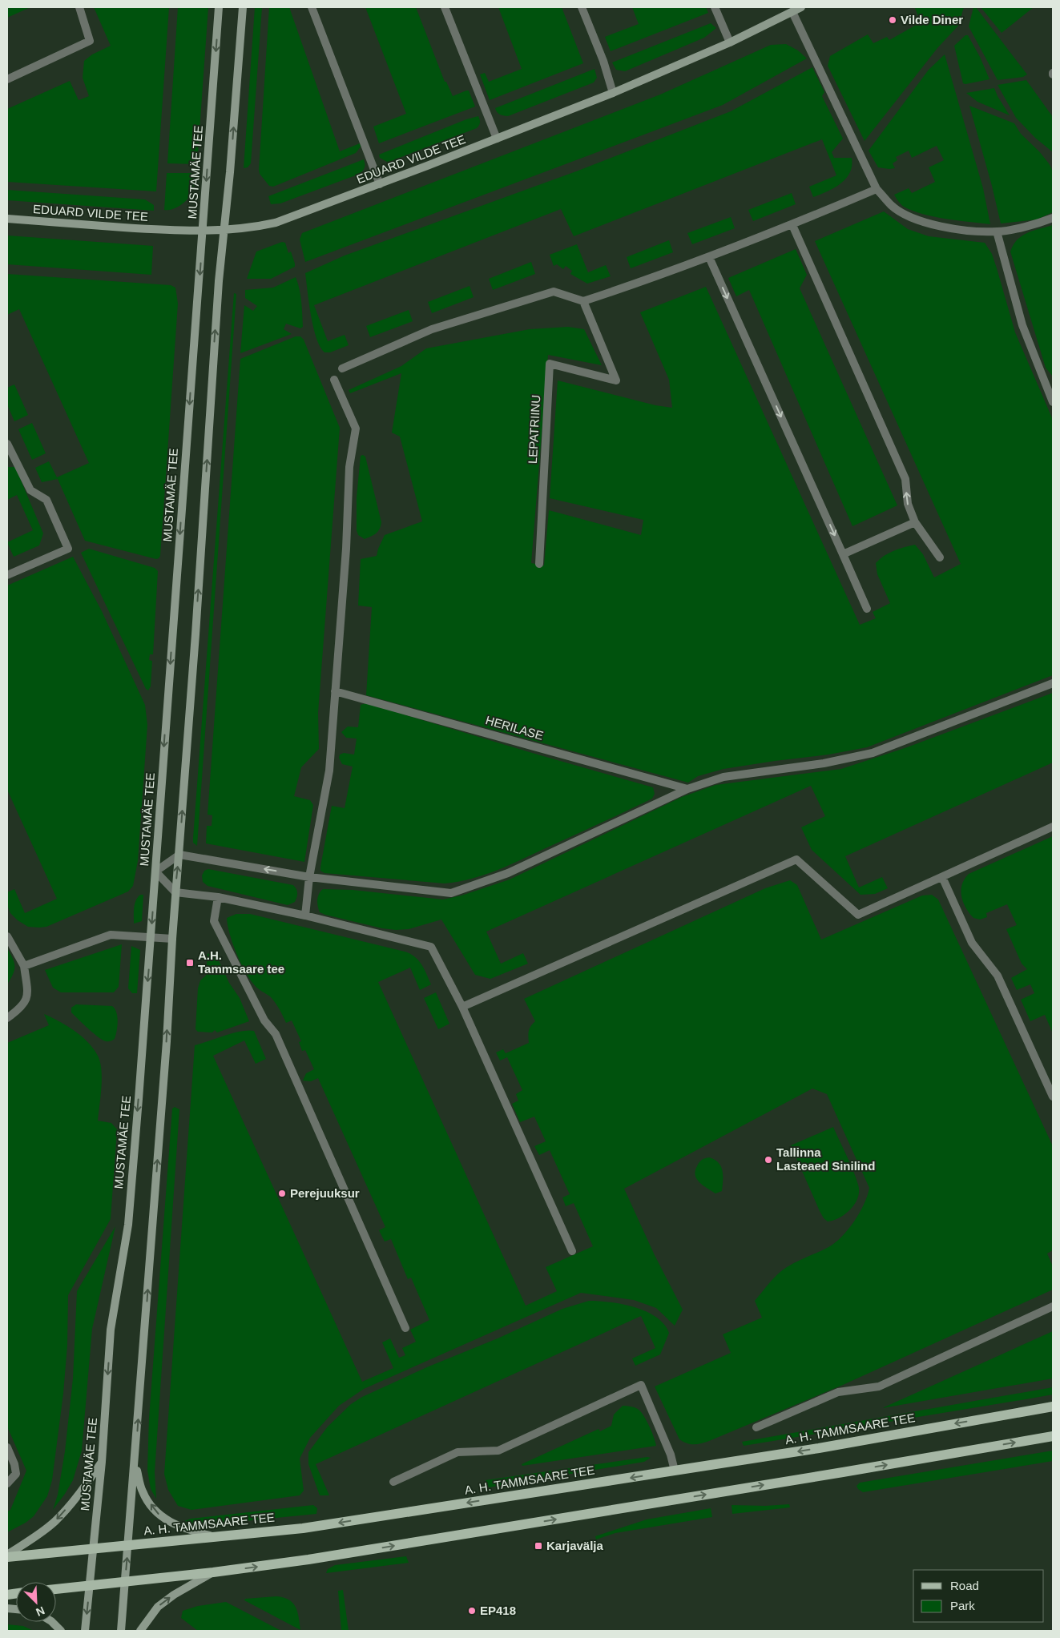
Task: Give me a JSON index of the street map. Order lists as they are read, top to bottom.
{
  "streets": {
    "main road": ["EDUARD VILDE TEE", "MUSTAMÄE TEE", "A. H. TAMMSAARE TEE"],
    "street": ["LEPATRIINU", "HERILASE"]
  },
  "crossings": [
    ["EDUARD VILDE TEE", "MUSTAMÄE TEE"],
    ["MUSTAMÄE TEE", "A. H. TAMMSAARE TEE"]
  ],
  "places": {
    "other": [
      "Vilde Diner",
      "Tallinna Lasteaed Sinilind",
      "Perejuuksur",
      "EP418"
    ],
    "transit": ["A.H. Tammsaare tee", "Karjavälja"]
  },
  "legend": ["Road", "Park"],
  "north": "bottom right"
}
